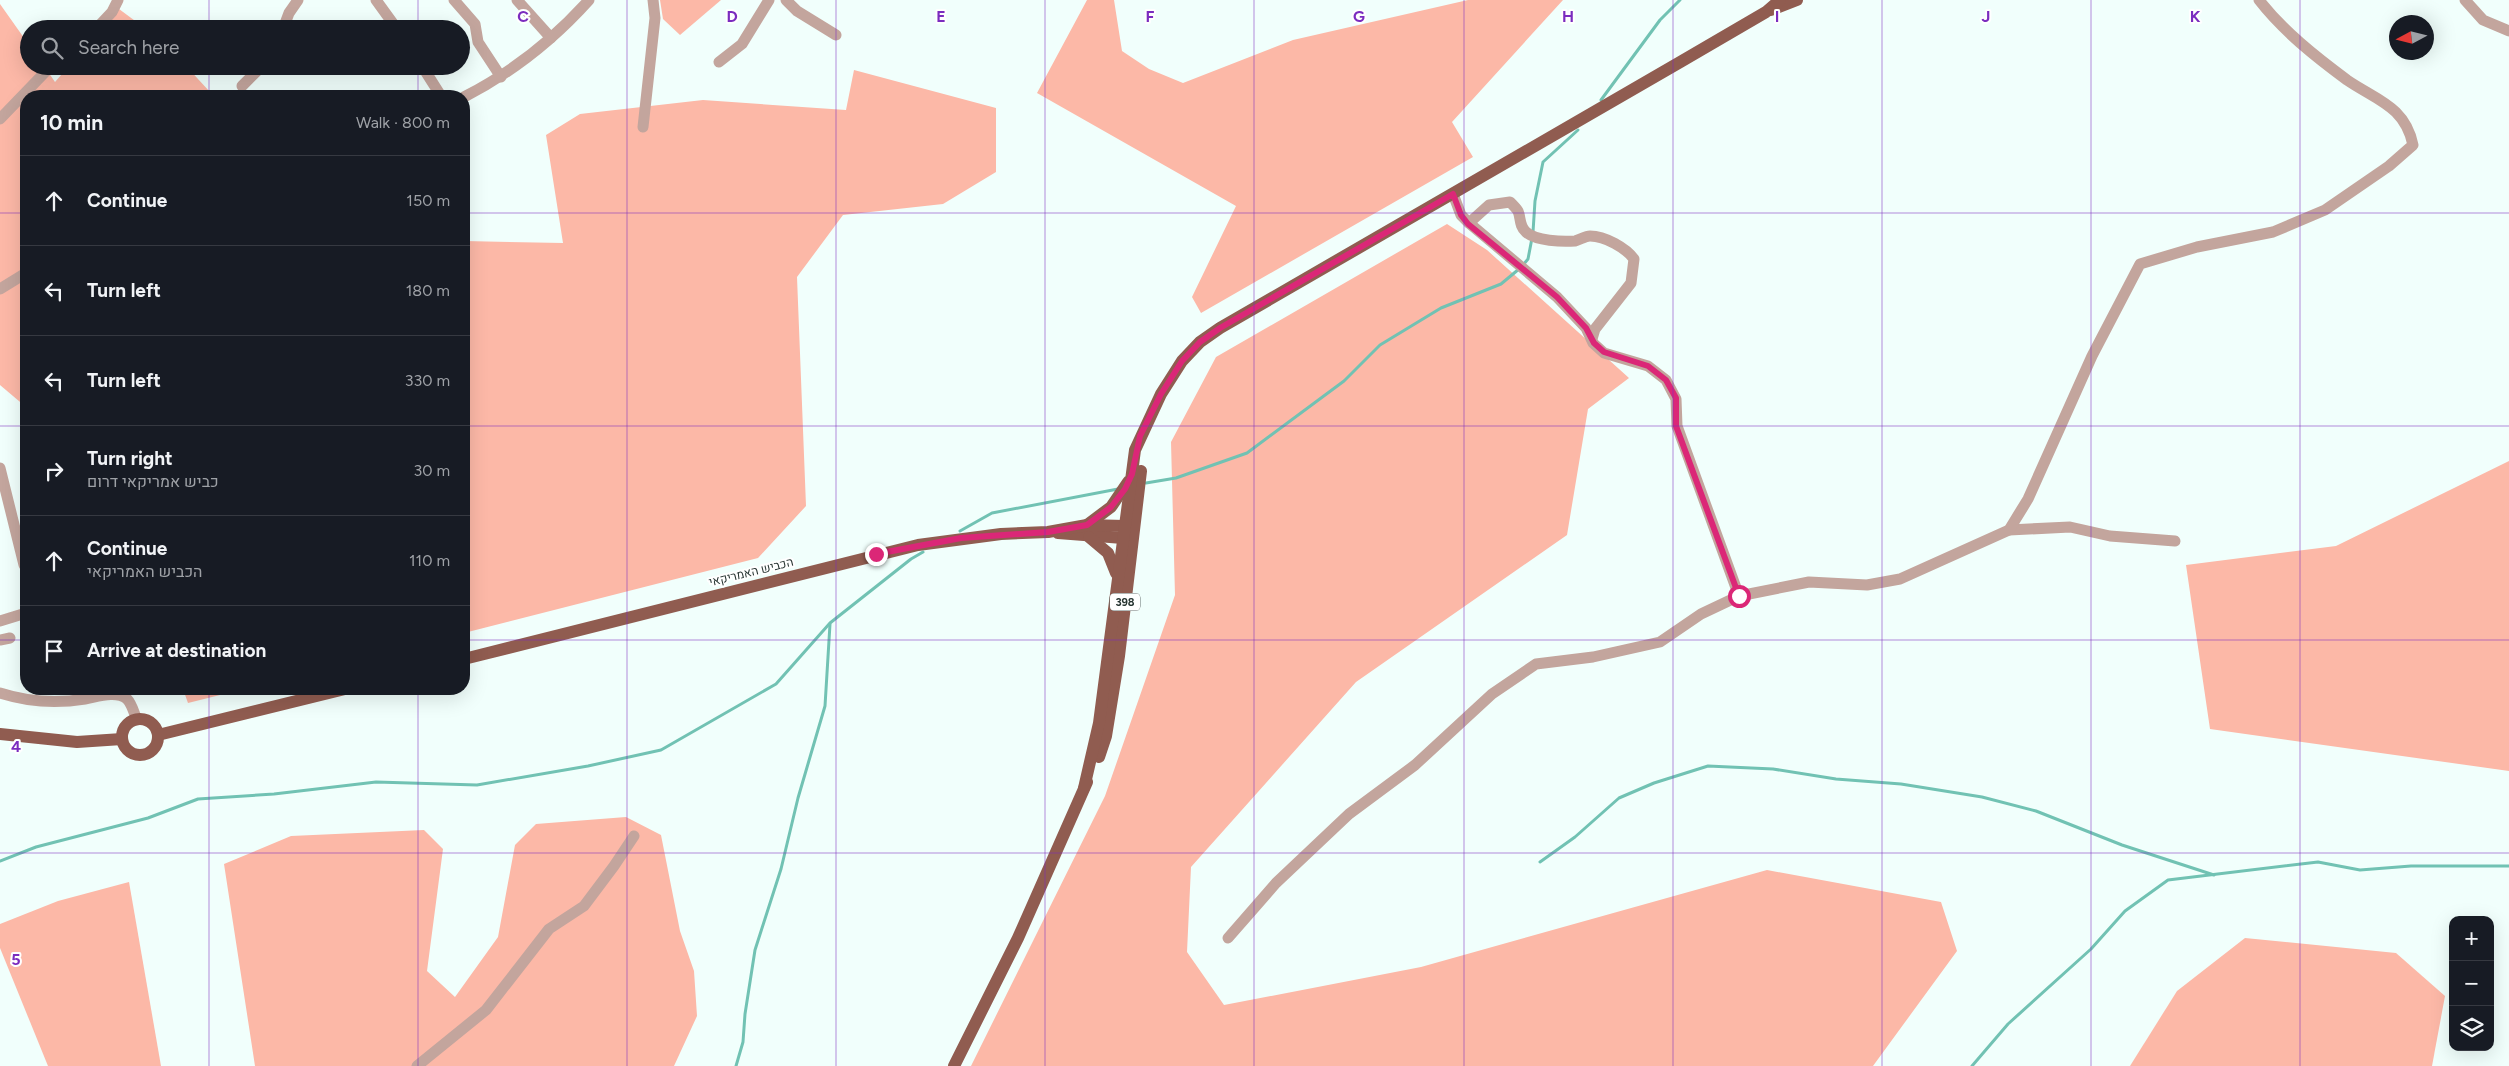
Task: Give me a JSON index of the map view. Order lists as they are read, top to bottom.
{
  "streets": {
    "main road": ["הכביש האמריקאי", "398"]
  },
  "north": "left",
  "page": {
    "search": "Search here",
    "heading": ["10 min", "Walk · 800 m"],
    "list": [
      ["Continue", "150 m"],
      ["Turn left", "180 m"],
      ["Turn left", "330 m"],
      ["Turn right", "כביש אמריקאי דרום", "30 m"],
      ["Continue", "הכביש האמריקאי", "110 m"],
      "Arrive at destination"
    ],
    "map_buttons": ["+", "−"]
  },
  "grid": {
    "columns": [
      "C",
      "D",
      "E",
      "F",
      "G",
      "H",
      "I",
      "J",
      "K"
    ],
    "rows": ["4", "5"]
  }
}
